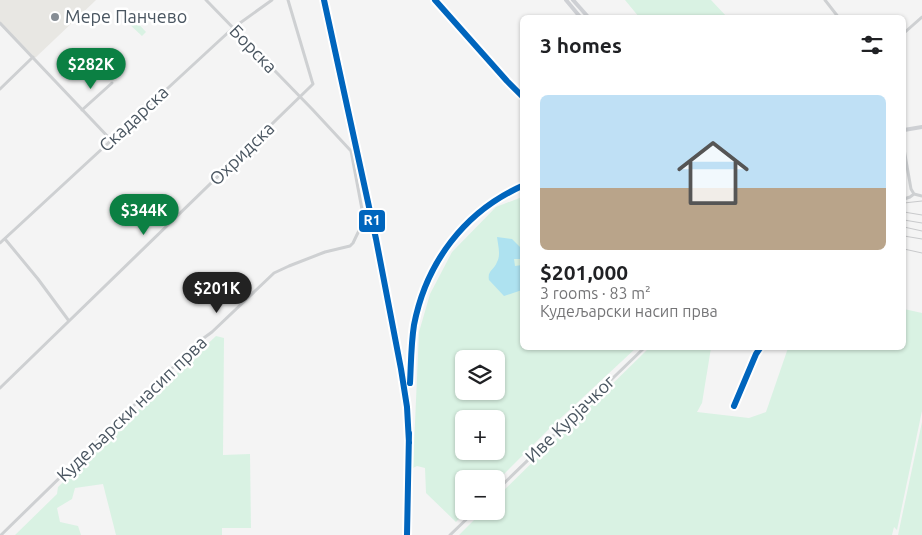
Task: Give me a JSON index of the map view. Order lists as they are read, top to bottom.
{
  "streets": {
    "street": [
      "Борска",
      "Скадарска",
      "Охридска",
      "Кудељарски насип прва",
      "Иве Курјачког"
    ]
  },
  "crossings": [
    ["Борска", "Скадарска"],
    ["Борска", "Охридска"],
    ["Борска", "Кудељарски насип прва"],
    ["Охридска", "Кудељарски насип прва"]
  ],
  "places": ["Мере Панчево"],
  "lines": ["transit line R1"],
  "page": {
    "heading": "3 homes",
    "price": ["$282K", "$344K", "$201K"],
    "list": [
      {
        "name": "$201,000",
        "note": "3 rooms · 83 m² · Кудељарски насип прва"
      }
    ],
    "map_buttons": ["+", "−"]
  }
}
